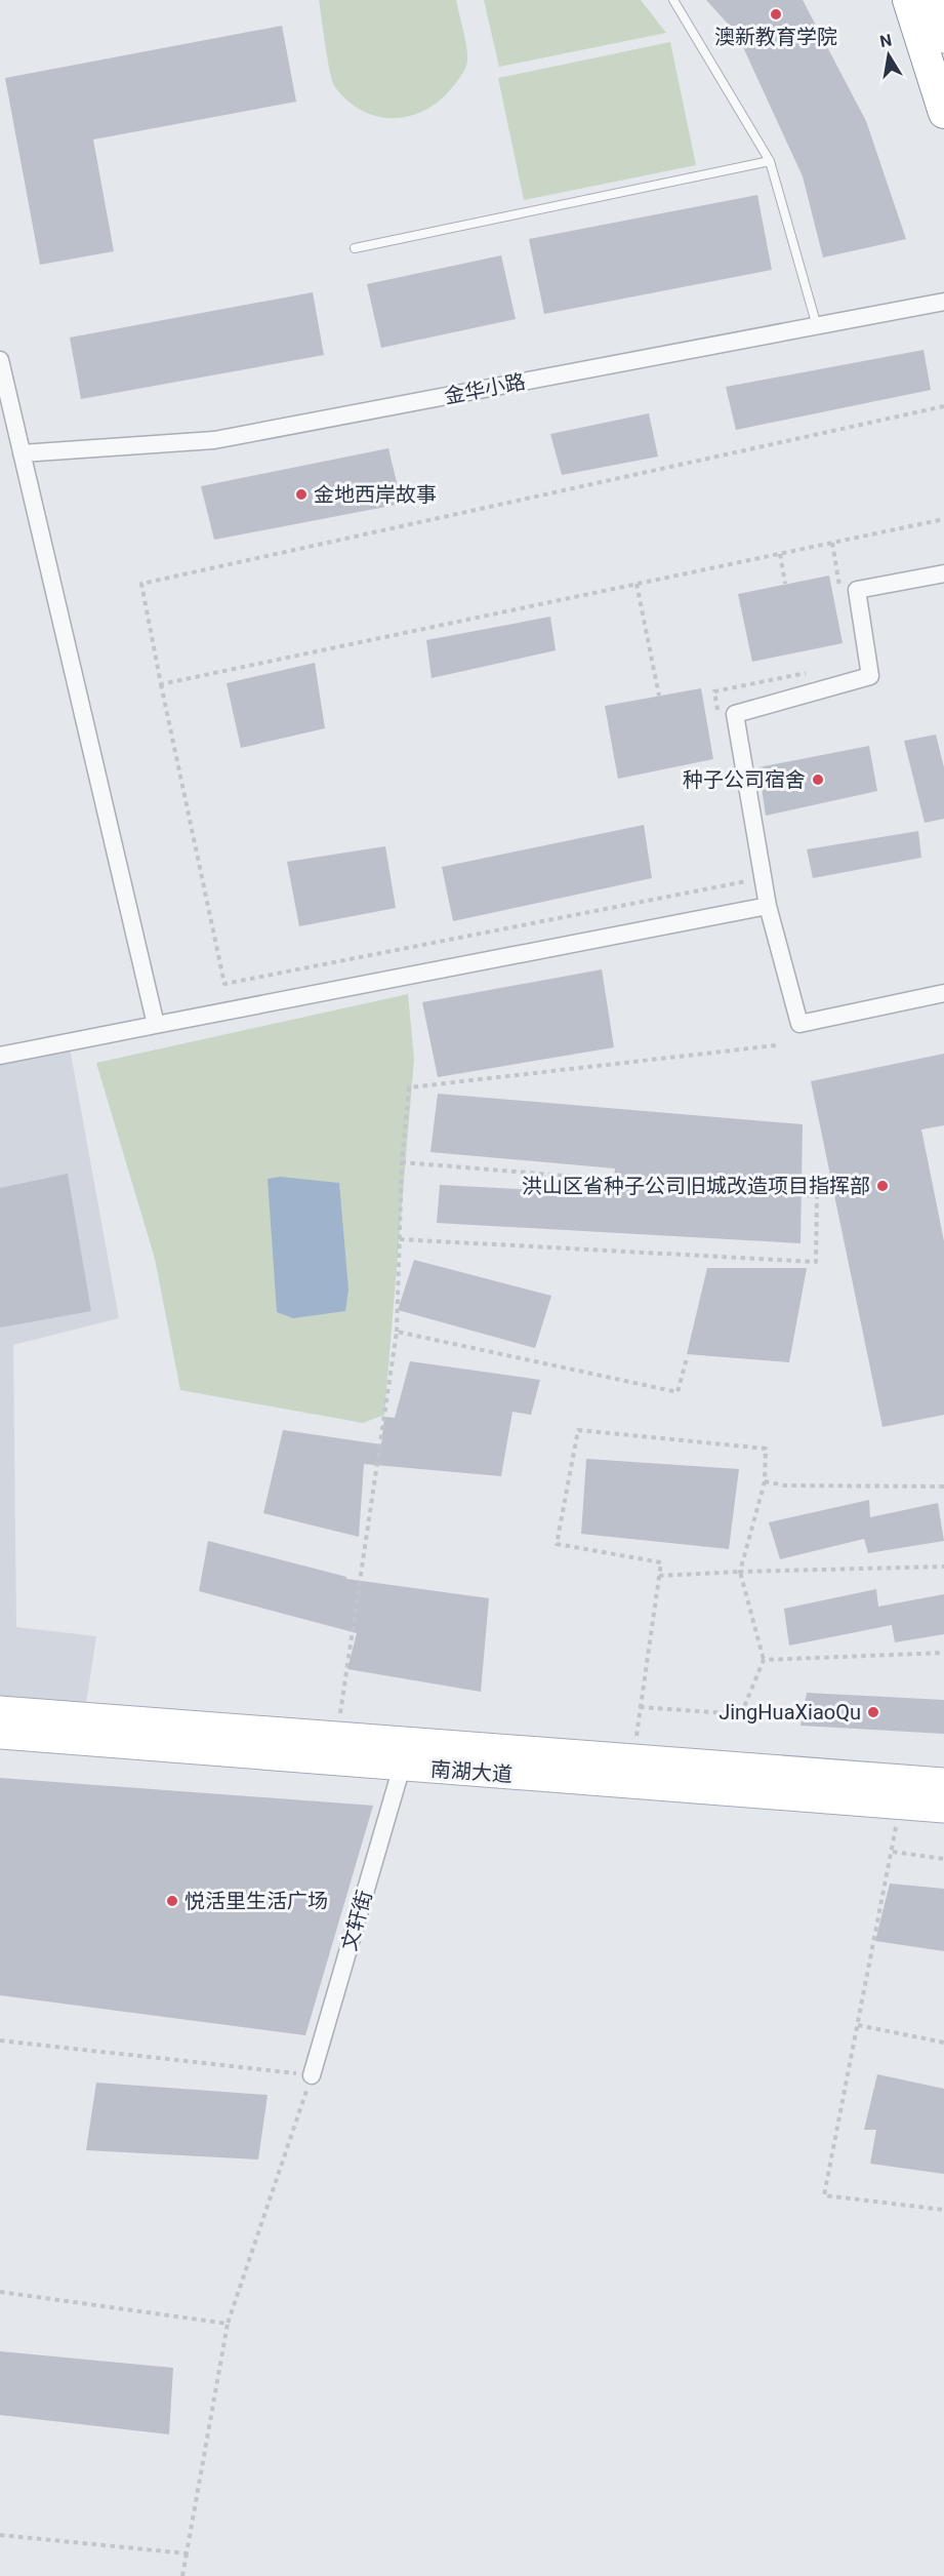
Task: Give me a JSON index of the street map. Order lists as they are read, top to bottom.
{
  "streets": {
    "main road": ["南湖大道"],
    "street": ["金华小路", "文轩街"]
  },
  "crossings": [
    ["南湖大道", "文轩街"]
  ],
  "places": [
    "澳新教育学院",
    "金地西岸故事",
    "种子公司宿舍",
    "洪山区省种子公司旧城改造项目指挥部",
    "JingHuaXiaoQu",
    "悦活里生活广场"
  ],
  "north": "top"
}
